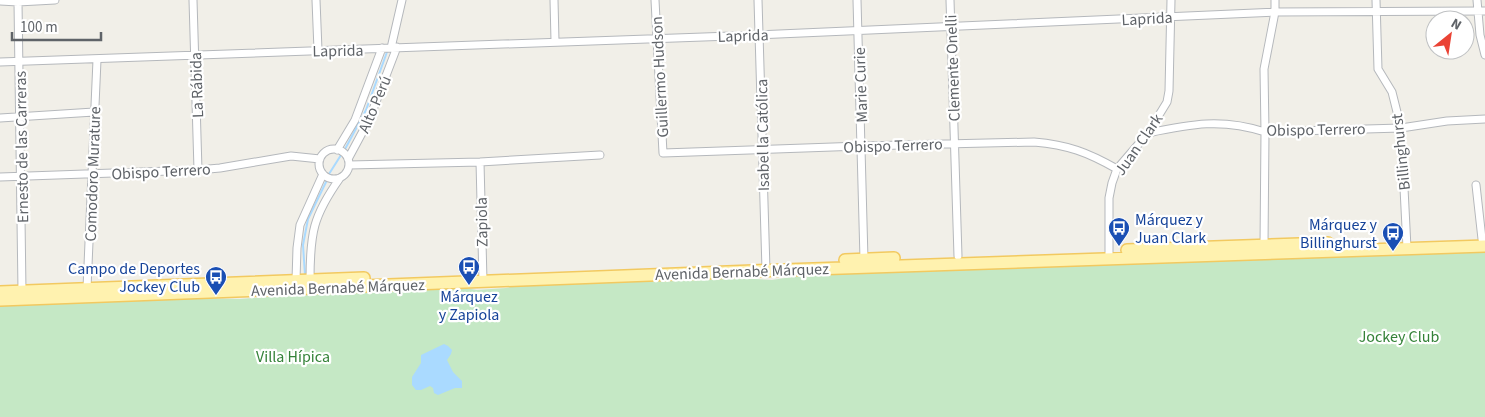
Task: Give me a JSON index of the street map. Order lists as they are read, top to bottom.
{
  "streets": {
    "main road": ["Avenida Bernabé Márquez"],
    "street": [
      "Laprida",
      "Clemente Onelli",
      "Guillermo Hudson",
      "La Rábida",
      "Marie Curie",
      "Alto Perú",
      "Obispo Terrero",
      "Isabel la Católica",
      "Juan Clark",
      "Ernesto de las Carreras",
      "Billinghurst",
      "Comodoro Murature",
      "Zapiola"
    ]
  },
  "crossings": [
    ["Laprida", "Clemente Onelli"],
    ["Laprida", "Guillermo Hudson"],
    ["Laprida", "La Rábida"],
    ["Laprida", "Marie Curie"],
    ["Laprida", "Alto Perú"],
    ["Laprida", "Isabel la Católica"],
    ["Laprida", "Juan Clark"],
    ["Laprida", "Ernesto de las Carreras"],
    ["Laprida", "Billinghurst"],
    ["Laprida", "Comodoro Murature"],
    ["Clemente Onelli", "Obispo Terrero"],
    ["Clemente Onelli", "Avenida Bernabé Márquez"],
    ["Guillermo Hudson", "Obispo Terrero"],
    ["La Rábida", "Obispo Terrero"],
    ["Marie Curie", "Obispo Terrero"],
    ["Marie Curie", "Avenida Bernabé Márquez"],
    ["Alto Perú", "Obispo Terrero"],
    ["Obispo Terrero", "Isabel la Católica"],
    ["Obispo Terrero", "Juan Clark"],
    ["Obispo Terrero", "Ernesto de las Carreras"],
    ["Obispo Terrero", "Billinghurst"],
    ["Obispo Terrero", "Comodoro Murature"],
    ["Isabel la Católica", "Avenida Bernabé Márquez"],
    ["Juan Clark", "Avenida Bernabé Márquez"],
    ["Ernesto de las Carreras", "Avenida Bernabé Márquez"],
    ["Billinghurst", "Avenida Bernabé Márquez"],
    ["Comodoro Murature", "Avenida Bernabé Márquez"],
    ["Zapiola", "Avenida Bernabé Márquez"]
  ],
  "parks": ["Jockey Club", "Villa Hípica"],
  "places": {
    "bus stop": [
      "Márquez y Juan Clark",
      "Márquez y Billinghurst",
      "Márquez y Zapiola",
      "Campo de Deportes Jockey Club"
    ]
  },
  "scale_bar": "100 m",
  "north": "top right"
}
